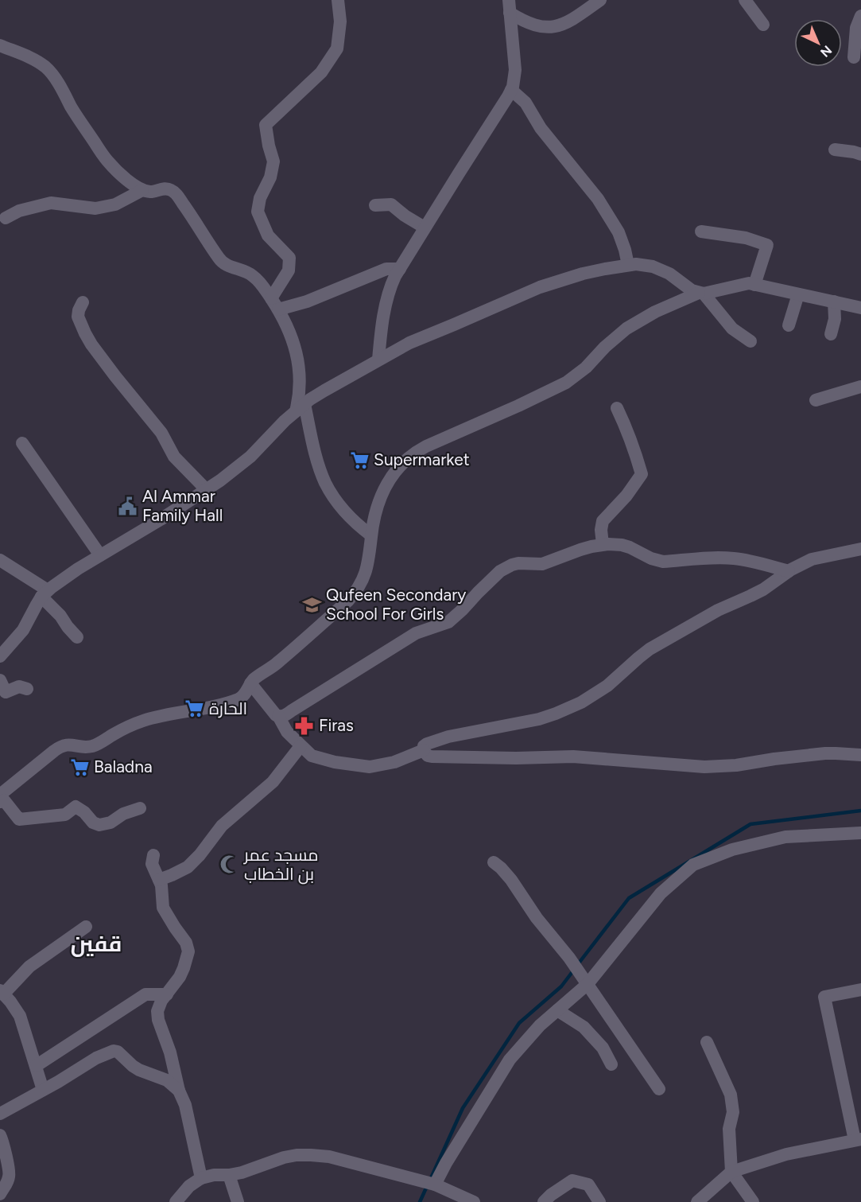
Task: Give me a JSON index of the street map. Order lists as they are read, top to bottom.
{
  "districts": ["قفين"],
  "places": {
    "supermarket": ["Supermarket", "الحارة", "Baladna"],
    "public building": ["Al Ammar Family Hall"],
    "school or university": ["Qufeen Secondary School For Girls"],
    "pharmacy": ["Firas"],
    "mosque": ["مسجد عمر بن الخطاب"]
  },
  "north": "bottom right"
}
